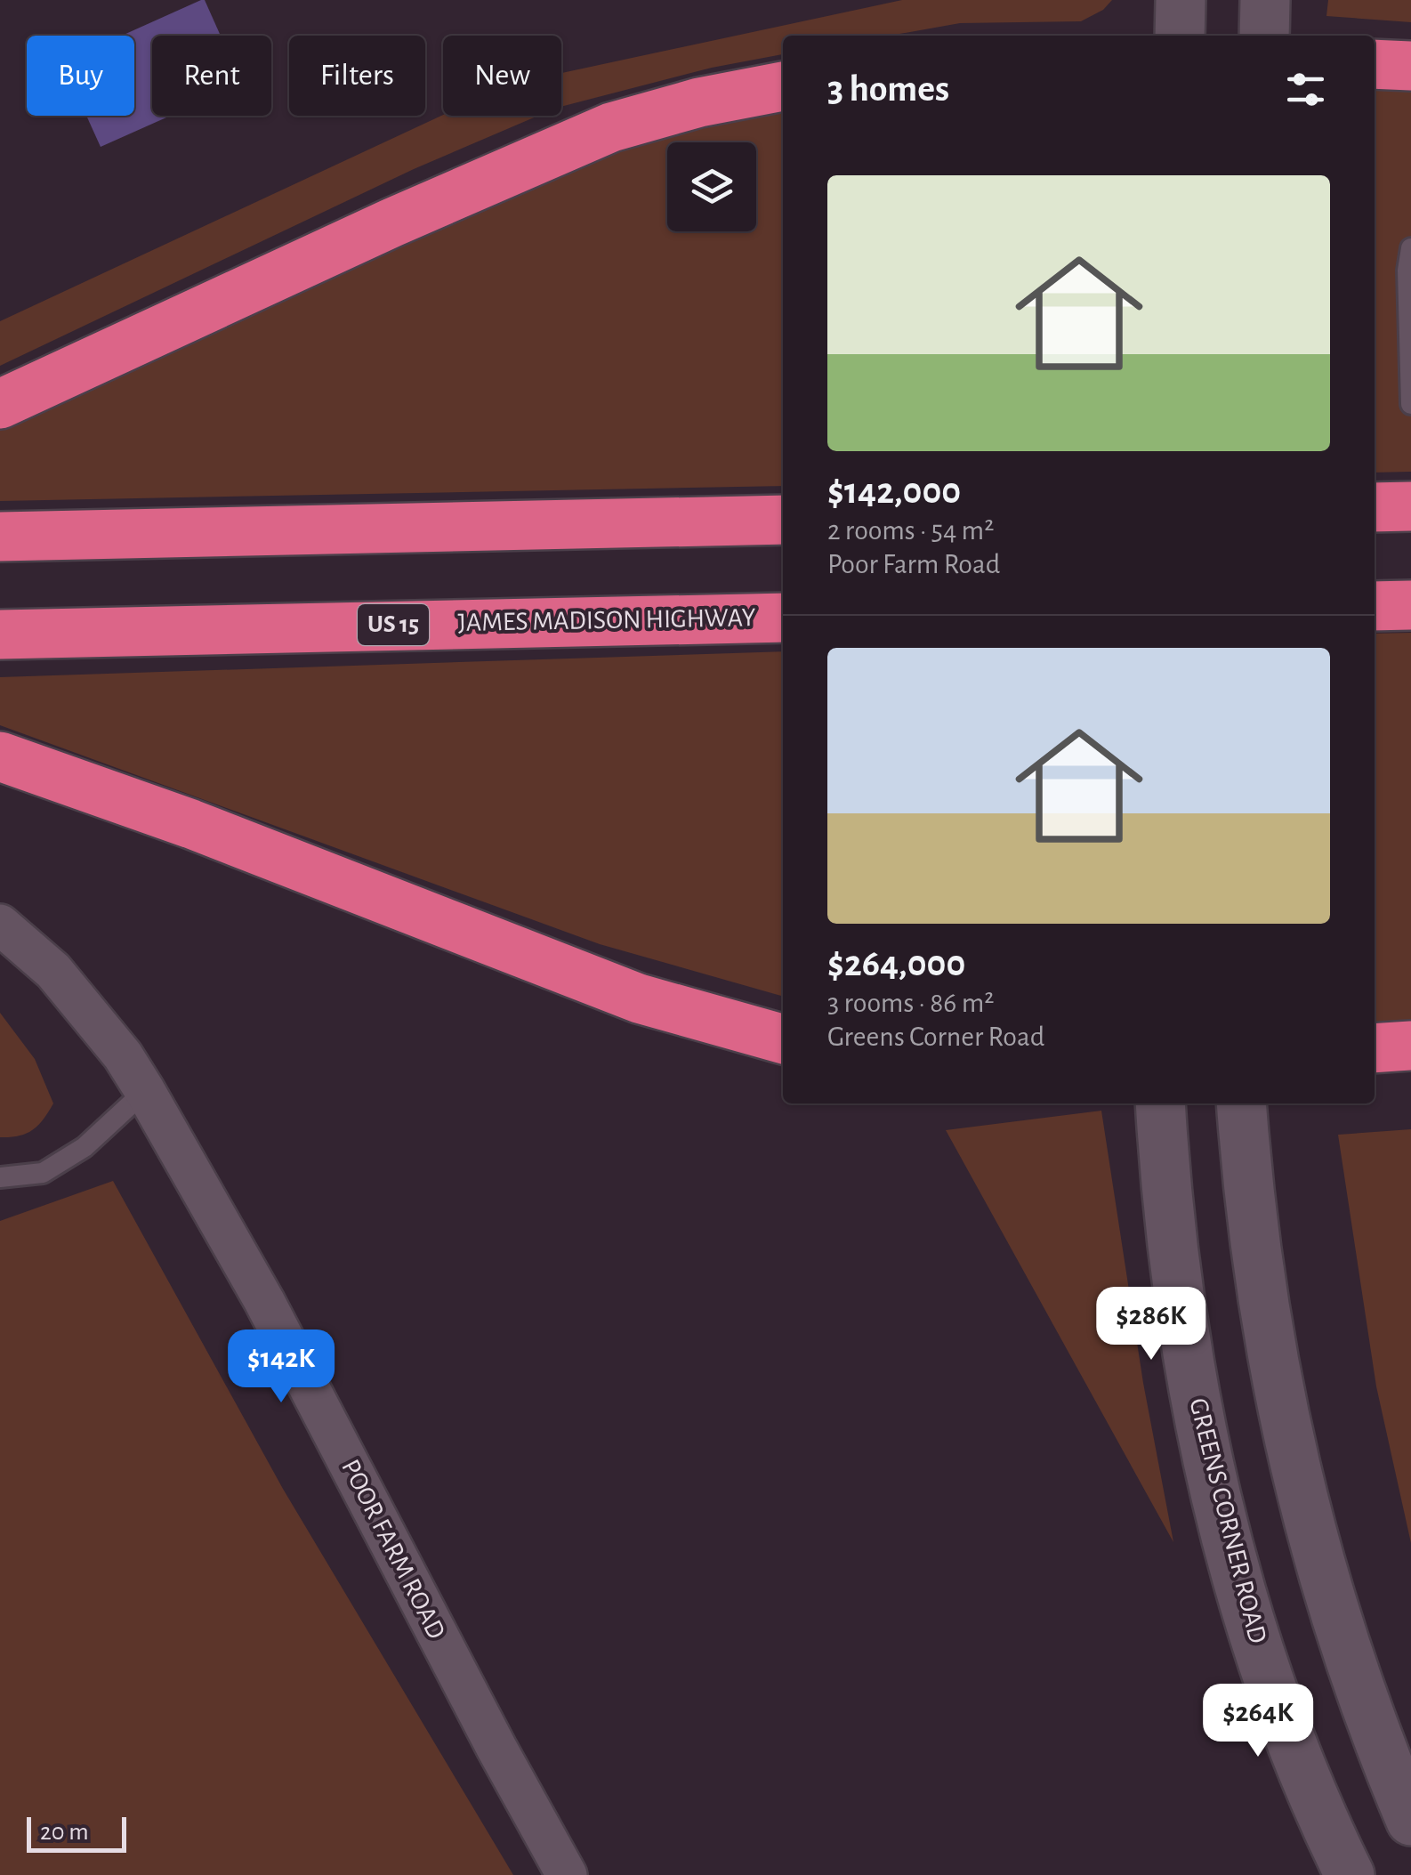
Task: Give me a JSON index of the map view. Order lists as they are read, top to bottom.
{
  "streets": {
    "highway": ["JAMES MADISON HIGHWAY", "US 15"],
    "street": ["GREENS CORNER ROAD", "POOR FARM ROAD"]
  },
  "scale_bar": "20 m",
  "page": {
    "chip": [
      "Buy",
      "Rent",
      "Filters",
      "New"
    ],
    "heading": "3 homes",
    "list": [
      {
        "name": "$142,000",
        "note": "2 rooms · 54 m² · Poor Farm Road"
      },
      {
        "name": "$264,000",
        "note": "3 rooms · 86 m² · Greens Corner Road"
      }
    ],
    "price": ["$286K", "$142K", "$264K"],
    "scale": "20 m"
  }
}
